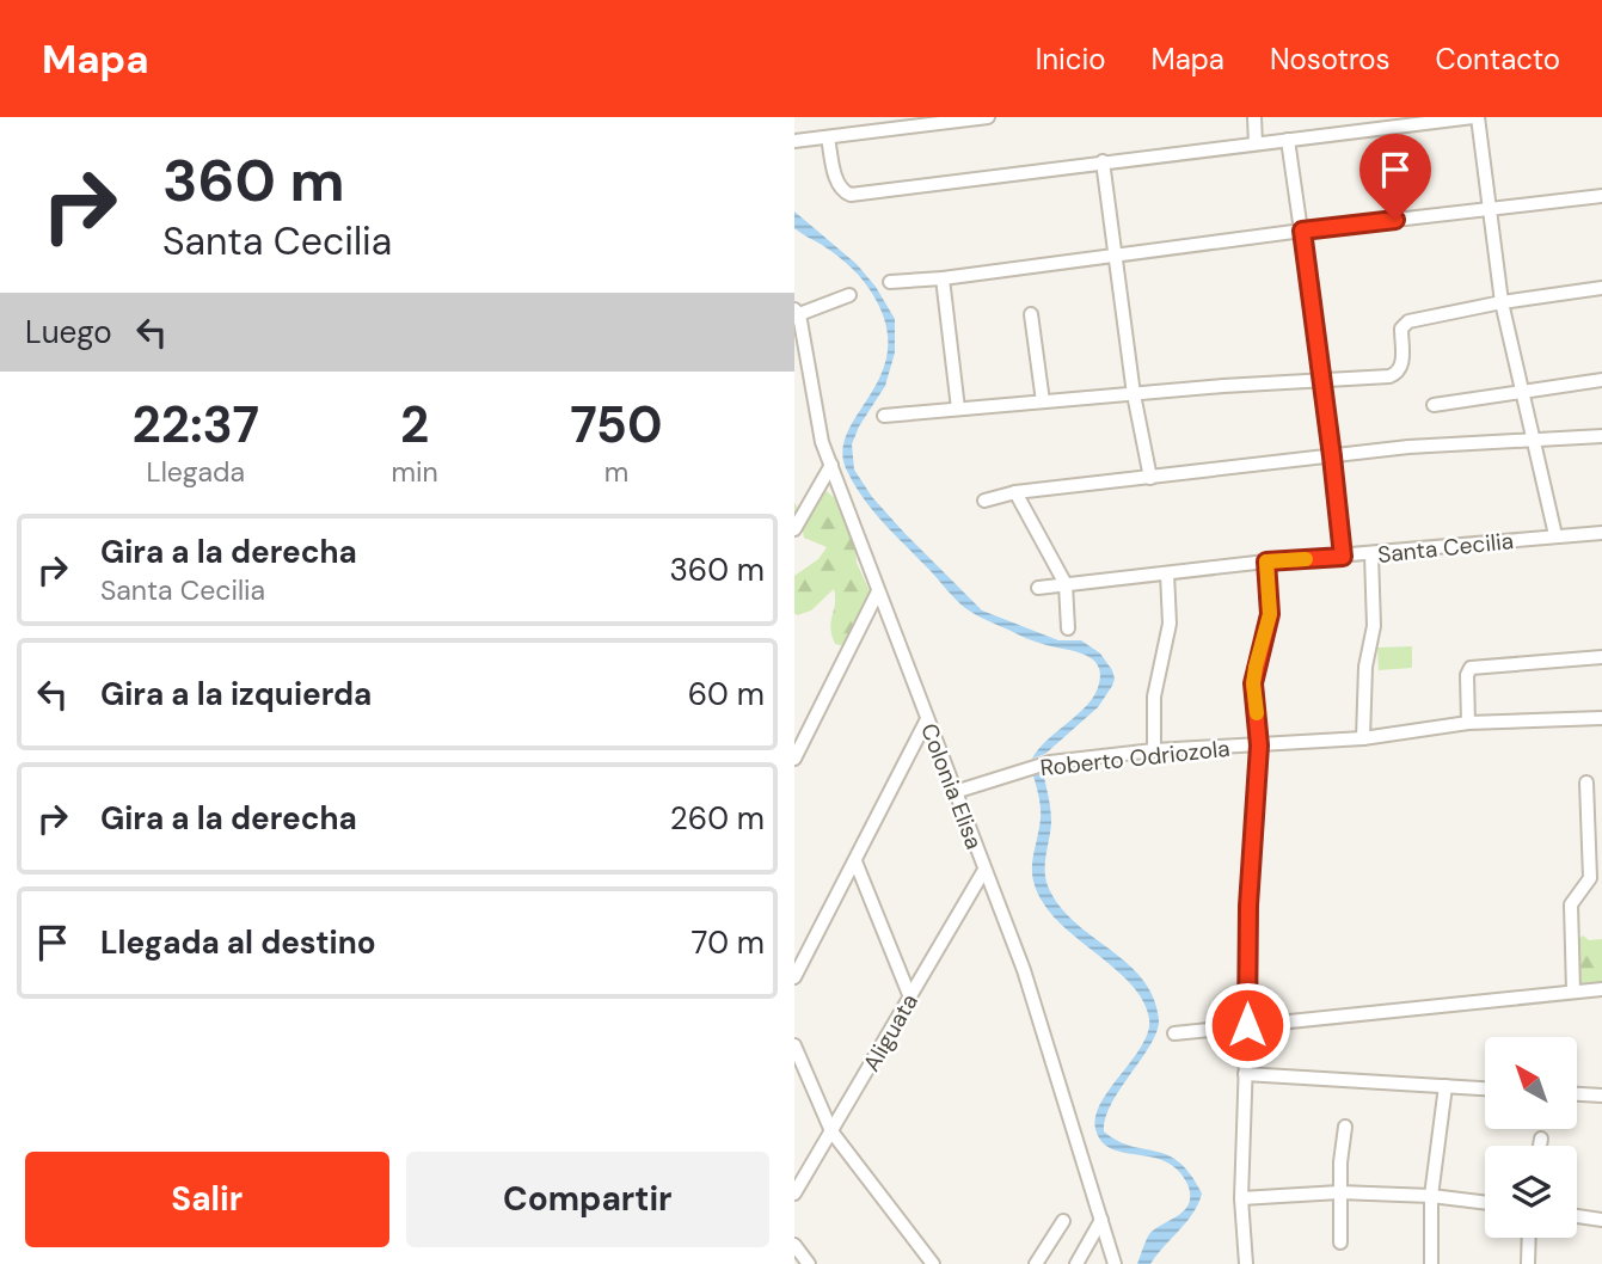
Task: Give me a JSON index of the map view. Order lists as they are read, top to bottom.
{
  "streets": {
    "street": [
      "Santa Cecilia",
      "Roberto Odriozola",
      "Colonia Elisa",
      "Aliguata"
    ]
  },
  "crossings": [
    ["Roberto Odriozola", "Colonia Elisa"],
    ["Colonia Elisa", "Aliguata"]
  ],
  "north": "top left",
  "page": {
    "header": "Mapa",
    "nav": [
      "Inicio",
      "Mapa",
      "Nosotros",
      "Contacto"
    ],
    "turn": ["360 m", "Santa Cecilia"],
    "then": "Luego",
    "eta": [
      "22:37",
      "Llegada",
      "2",
      "min",
      "750",
      "m"
    ],
    "list": [
      {
        "name": "Gira a la derecha",
        "note": "Santa Cecilia",
        "value": "360 m"
      },
      {
        "name": "Gira a la izquierda",
        "value": "60 m"
      },
      {
        "name": "Gira a la derecha",
        "value": "260 m"
      },
      {
        "name": "Llegada al destino",
        "value": "70 m"
      }
    ],
    "buttons": ["Salir", "Compartir"]
  }
}
